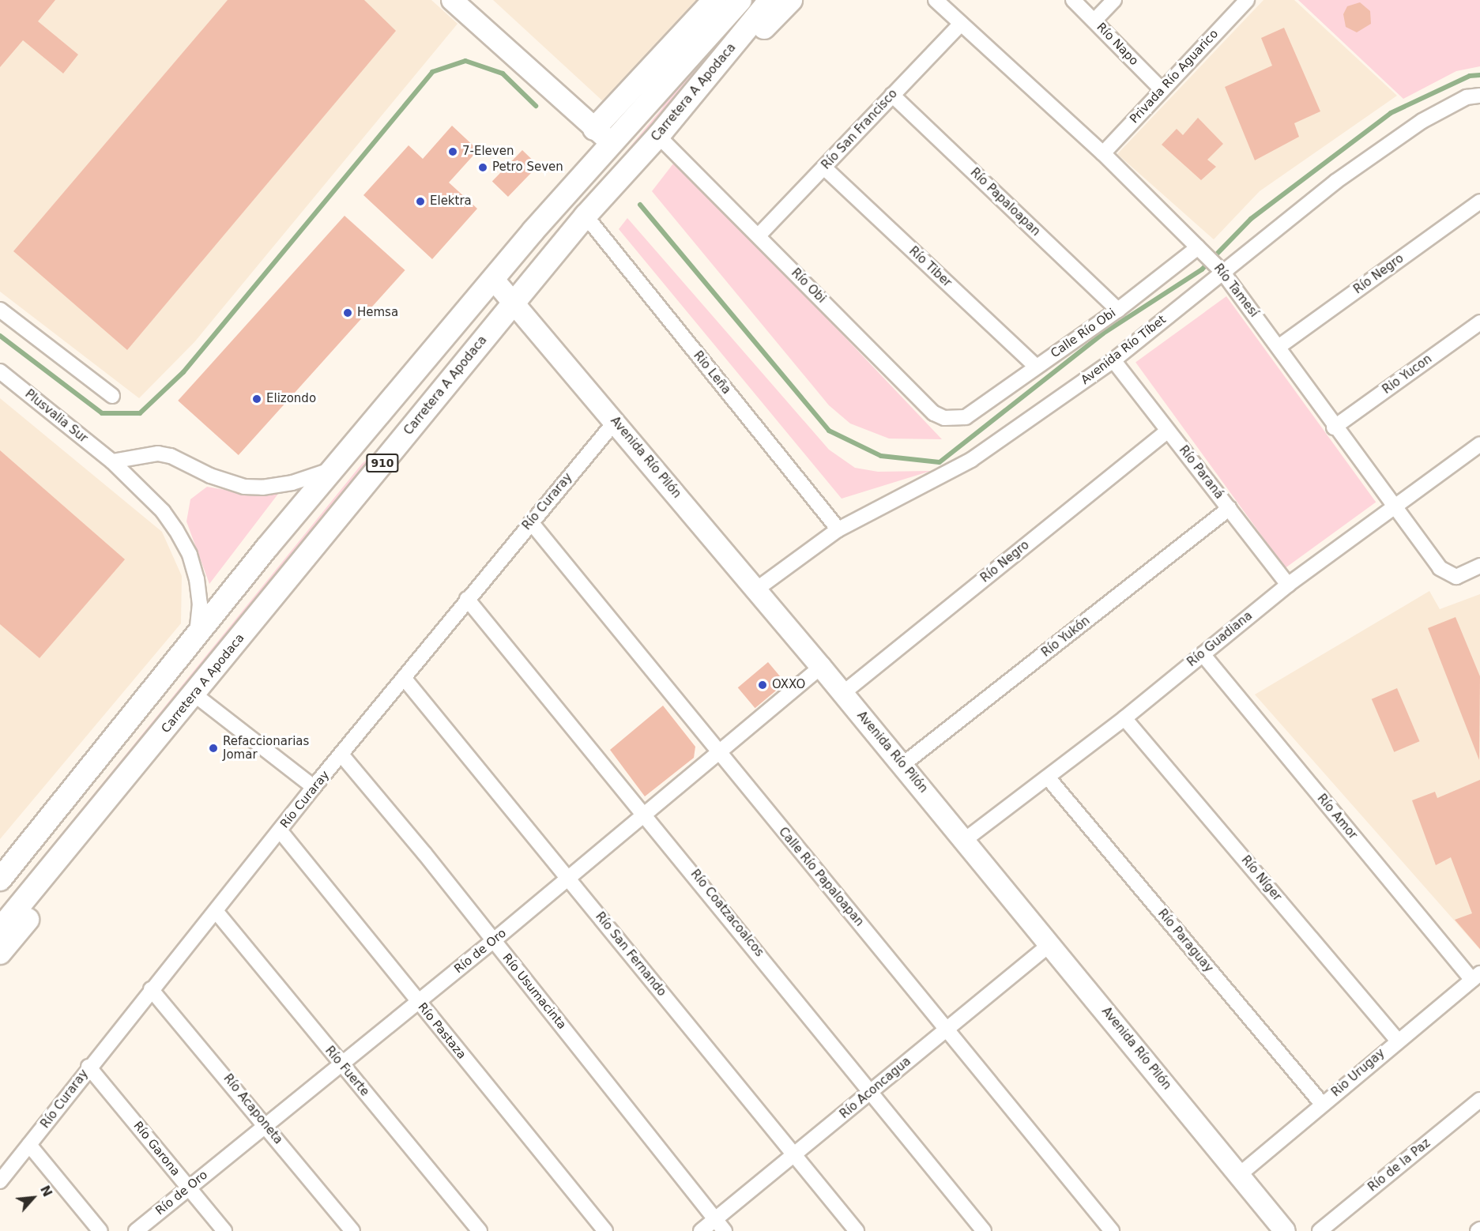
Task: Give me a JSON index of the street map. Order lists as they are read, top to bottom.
{
  "streets": {
    "main road": ["Carretera A Apodaca", "Avenida Río Pilón", "910"],
    "street": [
      "Río Napo",
      "Privada Río Aguarico",
      "Río San Francisco",
      "Río Papaloapan",
      "Río Tiber",
      "Río Negro",
      "Río Obi",
      "Río Tamesí",
      "Calle Río Obi",
      "Avenida Río Tíbet",
      "Rio Leña",
      "Rio Yucon",
      "Plusvalia Sur",
      "Río Paraná",
      "Río Curaray",
      "Río Yukón",
      "Río Guadiana",
      "Río Amor",
      "Calle Río Papaloapan",
      "Río Níger",
      "Río Coatzacoalcos",
      "Río Paraguay",
      "Río de Oro",
      "Río San Fernando",
      "Río Usumacinta",
      "Río Pastaza",
      "Río Fuerte",
      "Rio Urugay",
      "Río Aconcagua",
      "Río Acaponeta",
      "Río Garona",
      "Río de la Paz"
    ]
  },
  "crossings": [
    ["Río Napo", "Privada Río Aguarico"],
    ["Privada Río Aguarico", "Río Tamesí"],
    ["Carretera A Apodaca", "Río Obi"],
    ["Carretera A Apodaca", "Rio Leña"],
    ["Carretera A Apodaca", "Avenida Río Pilón"],
    ["Río San Francisco", "Río Papaloapan"],
    ["Río San Francisco", "Río Tiber"],
    ["Río San Francisco", "Río Obi"],
    ["Río San Francisco", "Río Tamesí"],
    ["Río Papaloapan", "Calle Río Obi"],
    ["Río Tiber", "Calle Río Obi"],
    ["Río Negro", "Río Tamesí"],
    ["Río Negro", "Avenida Río Pilón"],
    ["Río Negro", "Río Paraná"],
    ["Río Obi", "Calle Río Obi"],
    ["Río Tamesí", "Calle Río Obi"],
    ["Río Tamesí", "Avenida Río Tíbet"],
    ["Río Tamesí", "Rio Yucon"],
    ["Río Tamesí", "Río Guadiana"],
    ["Avenida Río Tíbet", "Rio Leña"],
    ["Avenida Río Tíbet", "Avenida Río Pilón"],
    ["Avenida Río Tíbet", "Río Paraná"],
    ["Plusvalia Sur", "910"],
    ["Avenida Río Pilón", "910"],
    ["Avenida Río Pilón", "Río Curaray"],
    ["Avenida Río Pilón", "Río Yukón"],
    ["Avenida Río Pilón", "Río Guadiana"],
    ["Avenida Río Pilón", "Río de Oro"],
    ["Avenida Río Pilón", "Rio Urugay"],
    ["Avenida Río Pilón", "Río Aconcagua"],
    ["Río Paraná", "Río Yukón"],
    ["Río Paraná", "Río Guadiana"],
    ["Río Curaray", "Calle Río Papaloapan"],
    ["Río Curaray", "Río Coatzacoalcos"],
    ["Río Curaray", "Río San Fernando"],
    ["Río Curaray", "Río Usumacinta"],
    ["Río Curaray", "Río Pastaza"],
    ["Río Curaray", "Río Fuerte"],
    ["Río Curaray", "Río Acaponeta"],
    ["Río Curaray", "Río Garona"],
    ["Río Guadiana", "Río Amor"],
    ["Río Guadiana", "Río Níger"],
    ["Río Guadiana", "Río Paraguay"],
    ["Río Amor", "Rio Urugay"],
    ["Calle Río Papaloapan", "Río de Oro"],
    ["Calle Río Papaloapan", "Río Aconcagua"],
    ["Río Níger", "Rio Urugay"],
    ["Río Coatzacoalcos", "Río de Oro"],
    ["Río Coatzacoalcos", "Río Aconcagua"],
    ["Río Paraguay", "Rio Urugay"],
    ["Río de Oro", "Río San Fernando"],
    ["Río de Oro", "Río Usumacinta"],
    ["Río de Oro", "Río Pastaza"],
    ["Río de Oro", "Río Fuerte"],
    ["Río de Oro", "Río Acaponeta"],
    ["Río de Oro", "Río Garona"],
    ["Río San Fernando", "Río Aconcagua"],
    ["Río Usumacinta", "Río Aconcagua"]
  ],
  "places": [
    "7-Eleven",
    "Petro Seven",
    "Elektra",
    "Hemsa",
    "Elizondo",
    "OXXO",
    "Refaccionarias Jomar"
  ],
  "north": "top right"
}
